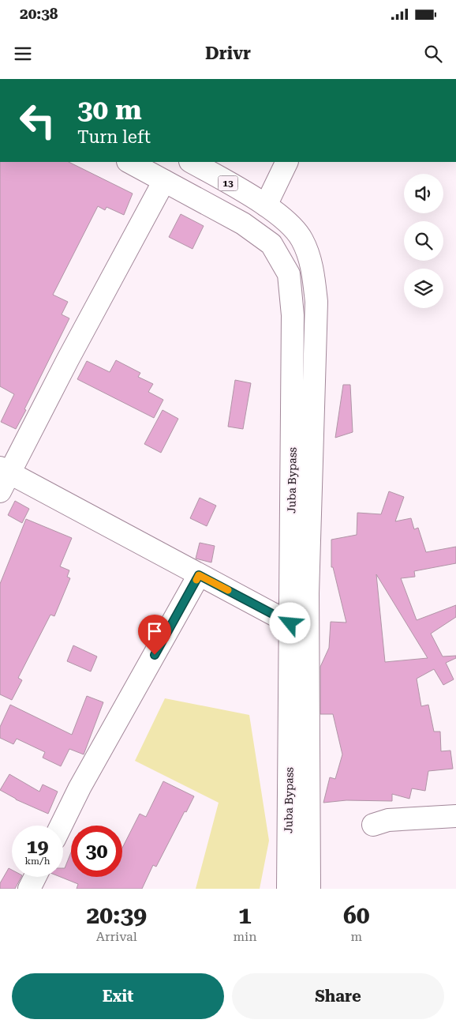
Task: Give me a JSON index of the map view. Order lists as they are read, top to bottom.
{
  "streets": {
    "main road": ["13", "Juba Bypass"]
  },
  "page": {
    "status": "20:38",
    "header": "Drivr",
    "turn": ["30 m", "Turn left"],
    "speed": "19 km/h",
    "limit": "30",
    "eta": [
      "20:39",
      "Arrival",
      "1",
      "min",
      "60",
      "m"
    ],
    "buttons": ["Exit", "Share"]
  }
}
